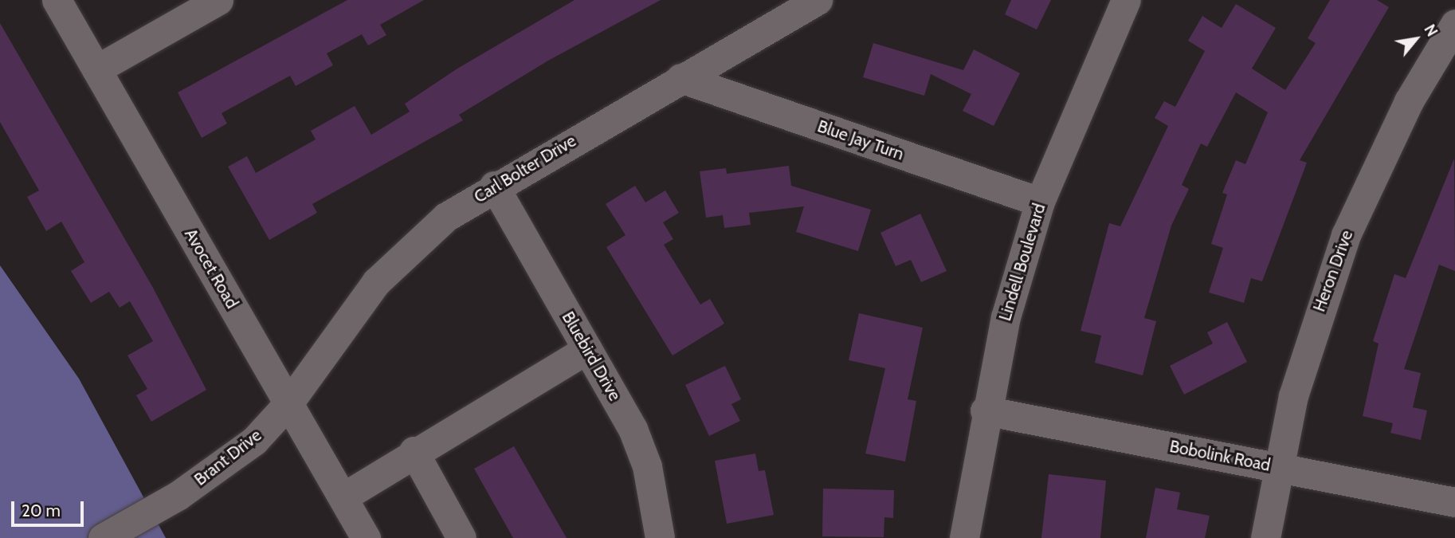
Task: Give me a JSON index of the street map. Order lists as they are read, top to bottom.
{
  "streets": {
    "street": [
      "Blue Jay Turn",
      "Carl Bolter Drive",
      "Lindell Boulevard",
      "Avocet Road",
      "Heron Drive",
      "Bluebird Drive",
      "Bobolink Road",
      "Brant Drive"
    ]
  },
  "crossings": [
    ["Blue Jay Turn", "Carl Bolter Drive"],
    ["Blue Jay Turn", "Lindell Boulevard"],
    ["Carl Bolter Drive", "Avocet Road"],
    ["Carl Bolter Drive", "Bluebird Drive"],
    ["Carl Bolter Drive", "Brant Drive"],
    ["Lindell Boulevard", "Bobolink Road"],
    ["Avocet Road", "Brant Drive"],
    ["Heron Drive", "Bobolink Road"]
  ],
  "scale_bar": "20 m",
  "north": "top right"
}
